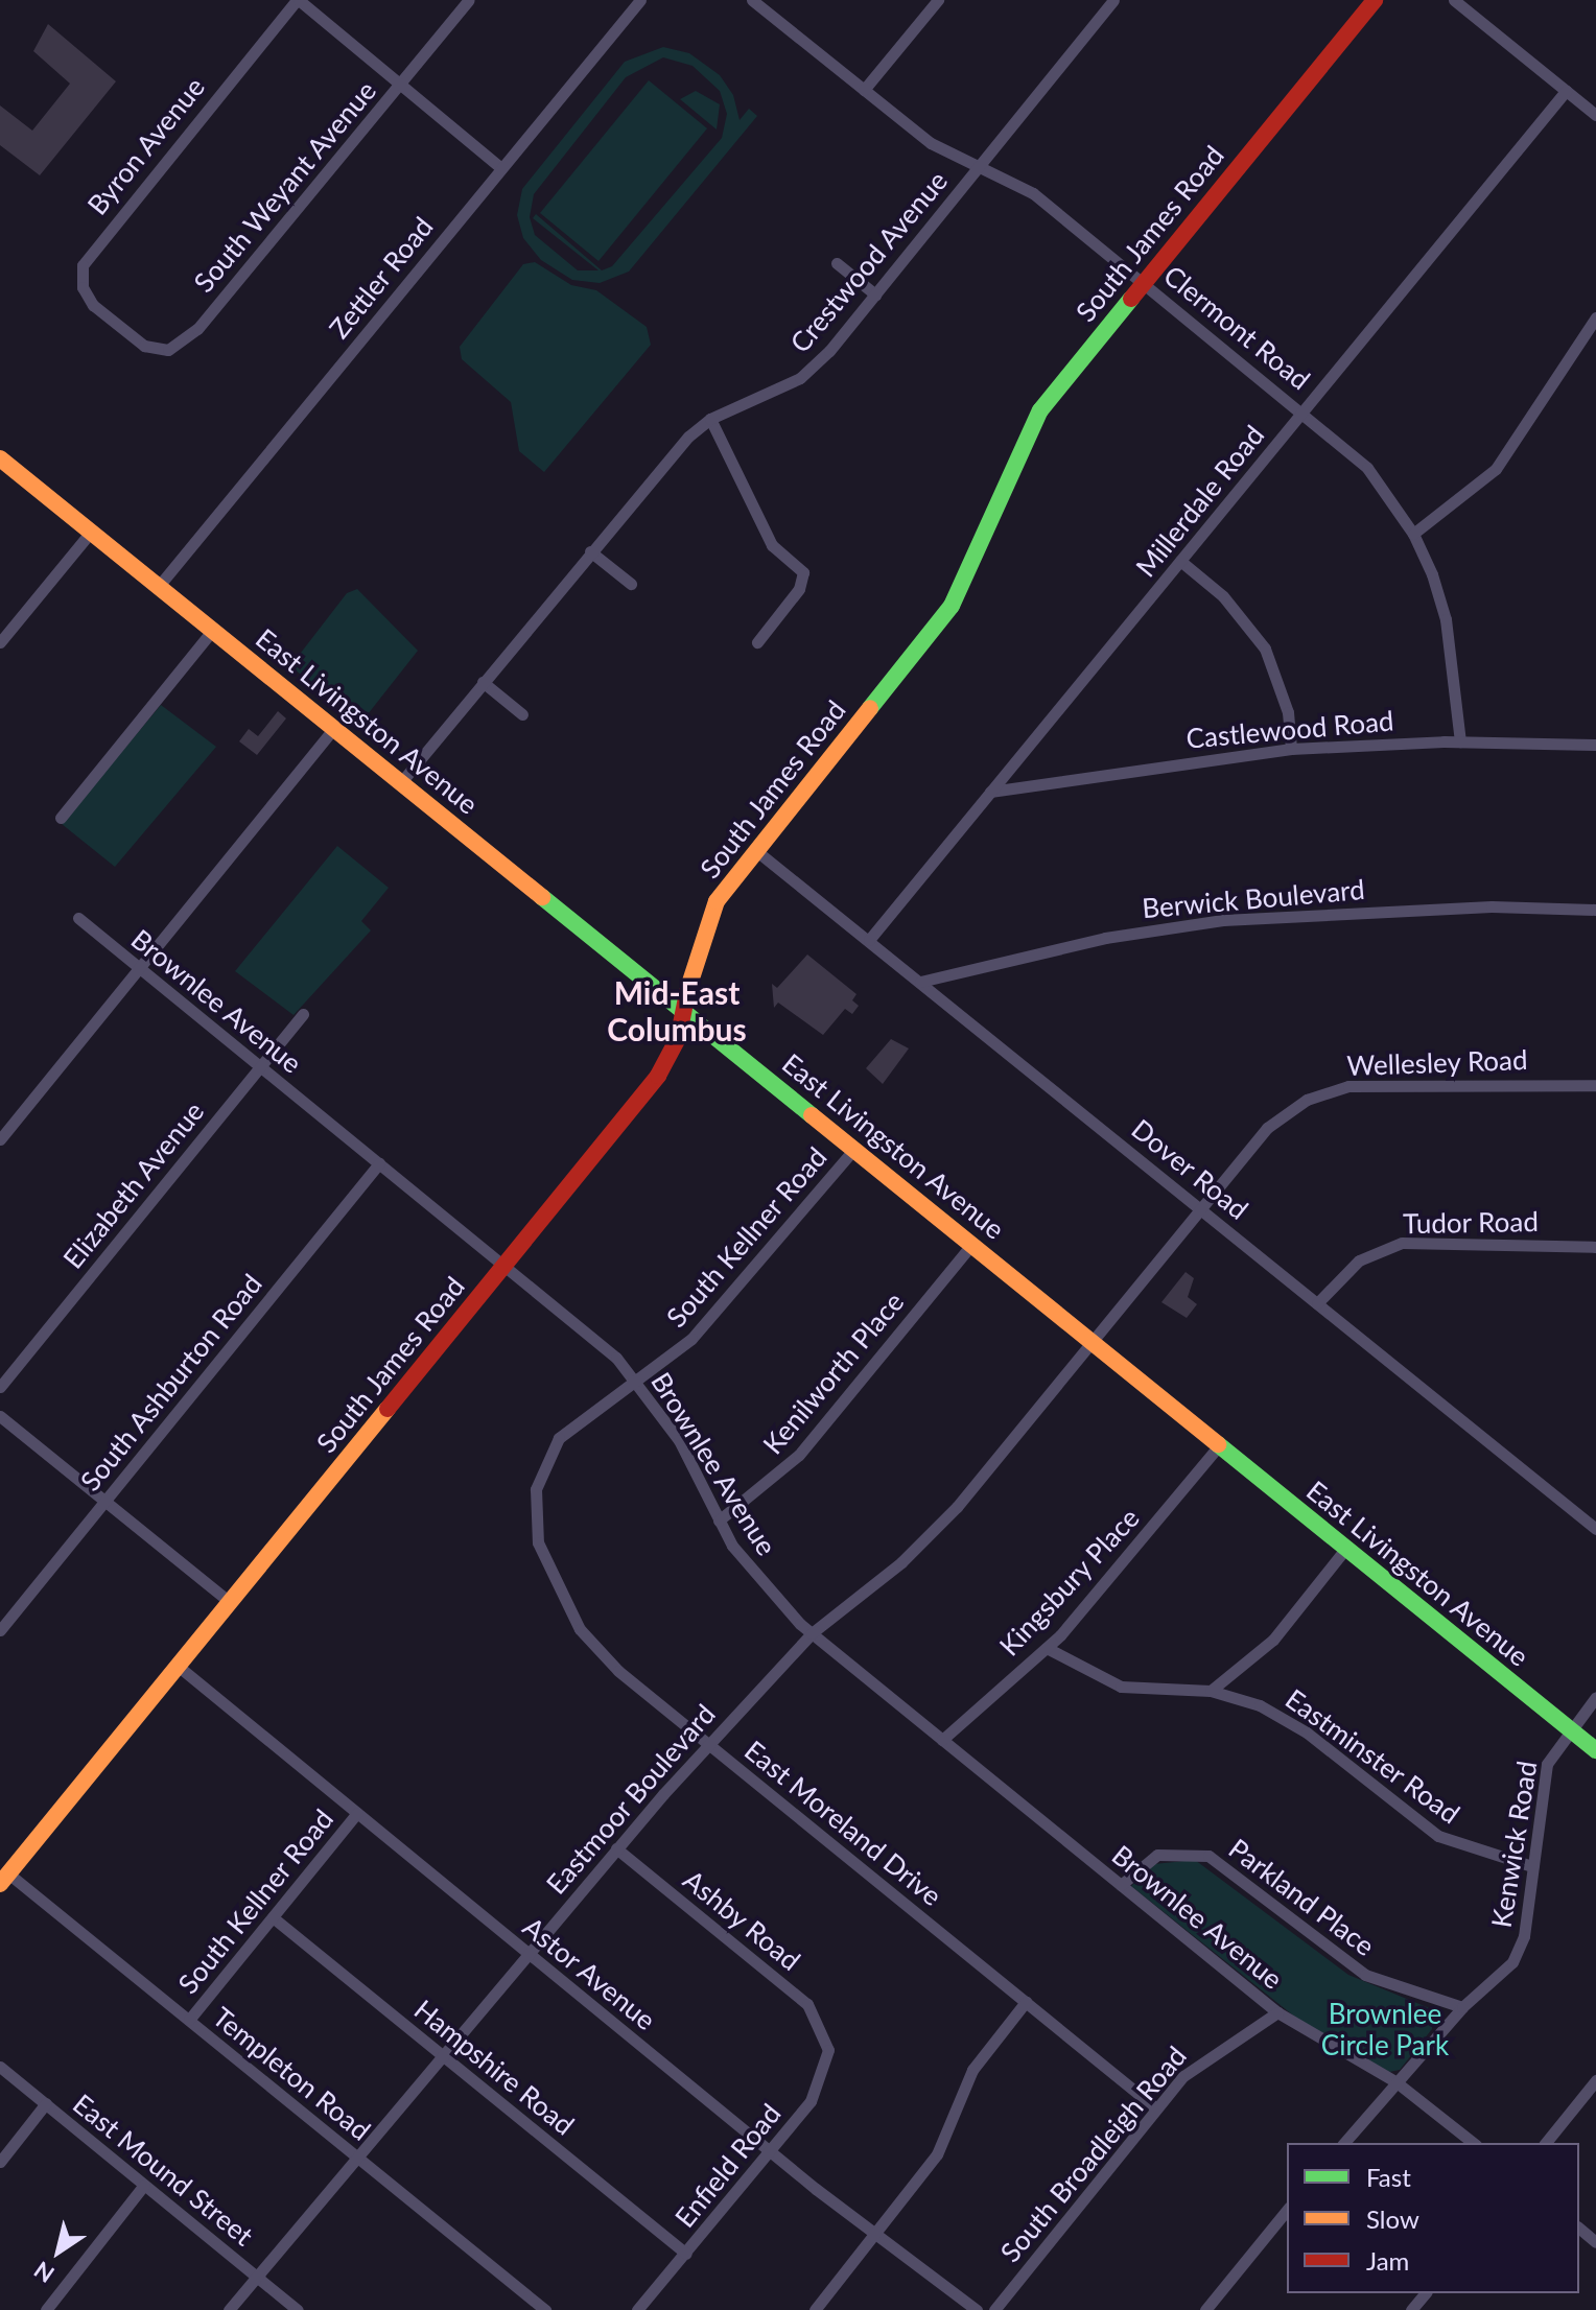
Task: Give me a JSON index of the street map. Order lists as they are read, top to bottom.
{
  "streets": {
    "main road": ["South James Road", "East Livingston Avenue"],
    "street": [
      "Byron Avenue",
      "South Weyant Avenue",
      "Crestwood Avenue",
      "Zettler Road",
      "Clermont Road",
      "Millerdale Road",
      "Castlewood Road",
      "Berwick Boulevard",
      "Brownlee Avenue",
      "Wellesley Road",
      "Dover Road",
      "Elizabeth Avenue",
      "Tudor Road",
      "South Kellner Road",
      "Kenilworth Place",
      "South Ashburton Road",
      "Kingsbury Place",
      "Eastminster Road",
      "Eastmoor Boulevard",
      "East Moreland Drive",
      "Kenwick Road",
      "Parkland Place",
      "Ashby Road",
      "Astor Avenue",
      "Hampshire Road",
      "Templeton Road",
      "South Broadleigh Road",
      "Enfield Road",
      "East Mound Street"
    ]
  },
  "crossings": [
    ["Byron Avenue", "South Weyant Avenue"],
    ["South James Road", "Clermont Road"],
    ["South James Road", "East Livingston Avenue"],
    ["South James Road", "Brownlee Avenue"],
    ["South James Road", "Dover Road"],
    ["South James Road", "Astor Avenue"],
    ["South James Road", "Templeton Road"],
    ["Crestwood Avenue", "Clermont Road"],
    ["Crestwood Avenue", "East Livingston Avenue"],
    ["Zettler Road", "East Livingston Avenue"],
    ["Clermont Road", "Millerdale Road"],
    ["Clermont Road", "Castlewood Road"],
    ["Millerdale Road", "Castlewood Road"],
    ["Millerdale Road", "Dover Road"],
    ["East Livingston Avenue", "Wellesley Road"],
    ["East Livingston Avenue", "South Kellner Road"],
    ["East Livingston Avenue", "Kenilworth Place"],
    ["East Livingston Avenue", "Kingsbury Place"],
    ["East Livingston Avenue", "Eastmoor Boulevard"],
    ["East Livingston Avenue", "Kenwick Road"],
    ["Berwick Boulevard", "Dover Road"],
    ["Brownlee Avenue", "Elizabeth Avenue"],
    ["Brownlee Avenue", "South Kellner Road"],
    ["Brownlee Avenue", "Kenilworth Place"],
    ["Brownlee Avenue", "South Ashburton Road"],
    ["Brownlee Avenue", "Kingsbury Place"],
    ["Brownlee Avenue", "Eastmoor Boulevard"],
    ["Brownlee Avenue", "Kenwick Road"],
    ["Brownlee Avenue", "Parkland Place"],
    ["Brownlee Avenue", "South Broadleigh Road"],
    ["Wellesley Road", "Dover Road"],
    ["Wellesley Road", "Eastmoor Boulevard"],
    ["Dover Road", "Tudor Road"],
    ["South Kellner Road", "East Moreland Drive"],
    ["South Kellner Road", "Astor Avenue"],
    ["South Kellner Road", "Hampshire Road"],
    ["South Kellner Road", "Templeton Road"],
    ["Kingsbury Place", "Eastminster Road"],
    ["Eastminster Road", "Kenwick Road"],
    ["Eastmoor Boulevard", "East Moreland Drive"],
    ["Eastmoor Boulevard", "Ashby Road"],
    ["Eastmoor Boulevard", "Astor Avenue"],
    ["Eastmoor Boulevard", "Hampshire Road"],
    ["Eastmoor Boulevard", "Templeton Road"],
    ["Eastmoor Boulevard", "East Mound Street"],
    ["East Moreland Drive", "South Broadleigh Road"],
    ["Kenwick Road", "Parkland Place"],
    ["Ashby Road", "Enfield Road"],
    ["Astor Avenue", "Enfield Road"],
    ["Hampshire Road", "Enfield Road"]
  ],
  "districts": ["Mid-East Columbus"],
  "parks": ["Brownlee Circle Park"],
  "legend": ["Fast", "Slow", "Jam"],
  "north": "bottom left"
}
